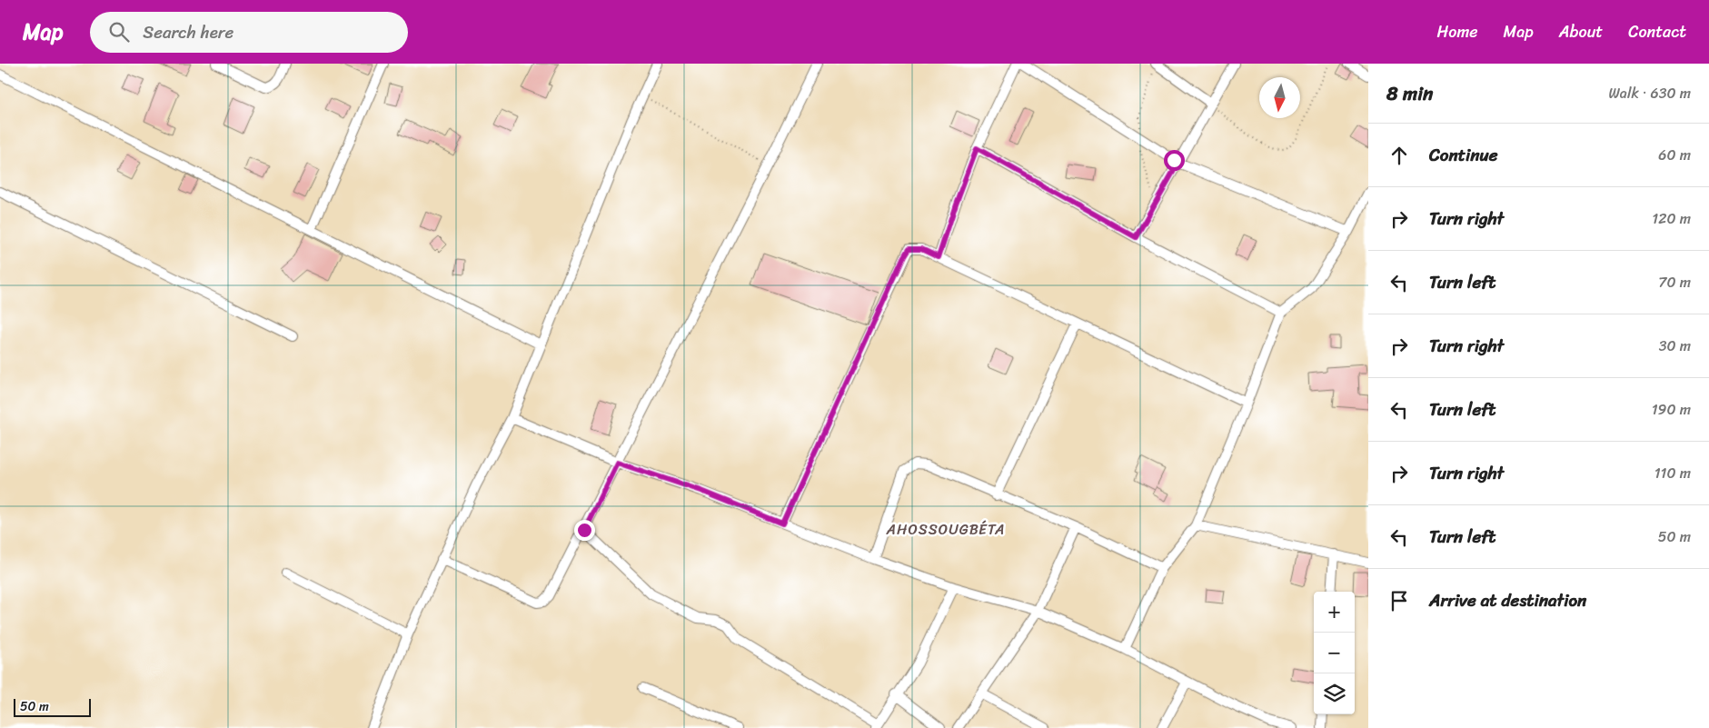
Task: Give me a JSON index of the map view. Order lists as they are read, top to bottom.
{
  "districts": ["AHOSSOUGBÉTA"],
  "scale_bar": "50 m",
  "north": "bottom",
  "page": {
    "header": "Map",
    "search": "Search here",
    "nav": [
      "Home",
      "Map",
      "About",
      "Contact"
    ],
    "heading": ["8 min", "Walk · 630 m"],
    "list": [
      ["Continue", "60 m"],
      ["Turn right", "120 m"],
      ["Turn left", "70 m"],
      ["Turn right", "30 m"],
      ["Turn left", "190 m"],
      ["Turn right", "110 m"],
      ["Turn left", "50 m"],
      "Arrive at destination"
    ],
    "map_buttons": ["+", "−"],
    "scale": "50 m"
  }
}
